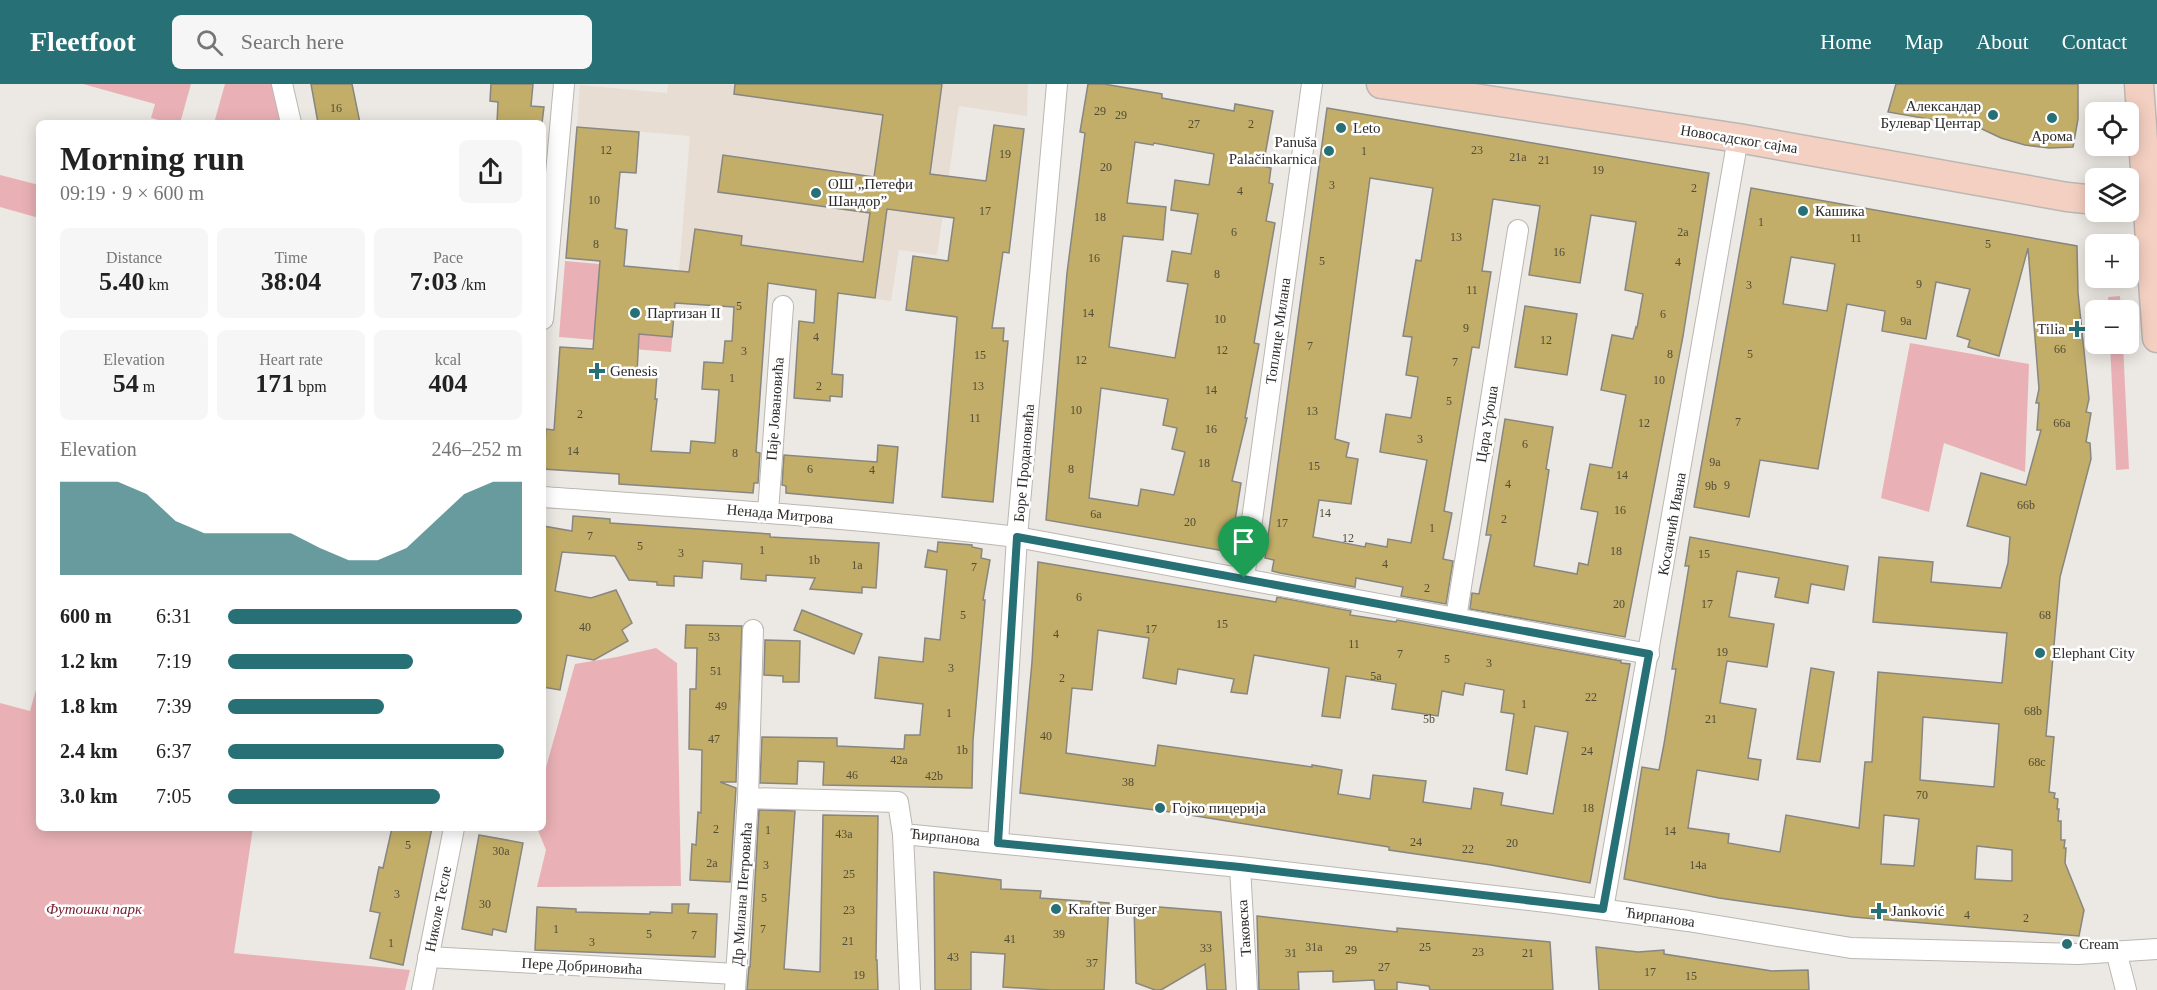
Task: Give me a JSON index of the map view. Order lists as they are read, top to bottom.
{
  "streets": {
    "street": [
      "Новосадског сајма",
      "Топлице Милана",
      "Паје Јовановића",
      "Цара Уроша",
      "Боре Продановића",
      "Ненада Митрова",
      "Косанчић Ивана",
      "Ћирпанова",
      "Др Милана Петровића",
      "Николе Тесле",
      "Таковска",
      "Пере Добриновића"
    ]
  },
  "crossings": [
    ["Новосадског сајма", "Косанчић Ивана"],
    ["Топлице Милана", "Ненада Митрова"],
    ["Паје Јовановића", "Ненада Митрова"],
    ["Цара Уроша", "Ненада Митрова"],
    ["Боре Продановића", "Ненада Митрова"],
    ["Боре Продановића", "Ћирпанова"],
    ["Ненада Митрова", "Косанчић Ивана"],
    ["Косанчић Ивана", "Ћирпанова"],
    ["Ћирпанова", "Др Милана Петровића"],
    ["Ћирпанова", "Таковска"],
    ["Др Милана Петровића", "Пере Добриновића"],
    ["Николе Тесле", "Пере Добриновића"]
  ],
  "parks": ["Футошки парк"],
  "places": {
    "other": [
      "Александар Булевар Центар",
      "Арома",
      "Leto",
      "Panuša Palačinkarnica",
      "ОШ „Петефи Шандор”",
      "Кашика",
      "Партизан II",
      "Elephant City",
      "Гојко пицерија",
      "Krafter Burger",
      "Cream"
    ],
    "health": ["Tilia", "Genesis", "Janković"]
  },
  "house_numbers": [
    "16",
    "29",
    "29",
    "27",
    "2",
    "12",
    "23",
    "1",
    "19",
    "21a",
    "21",
    "20",
    "19",
    "3",
    "2",
    "4",
    "10",
    "17",
    "18",
    "1",
    "6",
    "2a",
    "13",
    "11",
    "8",
    "5",
    "16",
    "16",
    "5",
    "4",
    "8",
    "9",
    "3",
    "11",
    "5",
    "14",
    "6",
    "10",
    "9a",
    "9",
    "4",
    "12",
    "7",
    "66",
    "12",
    "3",
    "8",
    "5",
    "15",
    "12",
    "7",
    "1",
    "10",
    "2",
    "13",
    "14",
    "5",
    "10",
    "13",
    "2",
    "11",
    "7",
    "12",
    "66a",
    "16",
    "3",
    "6",
    "14",
    "8",
    "9a",
    "18",
    "15",
    "6",
    "8",
    "4",
    "14",
    "4",
    "9",
    "9b",
    "66b",
    "16",
    "14",
    "6a",
    "2",
    "20",
    "17",
    "1",
    "7",
    "12",
    "5",
    "1",
    "18",
    "3",
    "15",
    "1b",
    "4",
    "1a",
    "7",
    "2",
    "6",
    "20",
    "17",
    "5",
    "68",
    "15",
    "40",
    "17",
    "4",
    "53",
    "11",
    "19",
    "7",
    "5",
    "3",
    "3",
    "51",
    "5a",
    "2",
    "22",
    "1",
    "49",
    "68b",
    "1",
    "5b",
    "21",
    "40",
    "47",
    "1b",
    "24",
    "42a",
    "68c",
    "46",
    "42b",
    "38",
    "70",
    "18",
    "2",
    "1",
    "14",
    "43a",
    "24",
    "20",
    "5",
    "22",
    "30a",
    "2a",
    "3",
    "14a",
    "25",
    "3",
    "5",
    "30",
    "23",
    "4",
    "2",
    "1",
    "7",
    "5",
    "39",
    "7",
    "41",
    "21",
    "3",
    "1",
    "31a",
    "25",
    "33",
    "29",
    "23",
    "31",
    "21",
    "43",
    "37",
    "27",
    "17",
    "19",
    "15"
  ],
  "page": {
    "header": "Fleetfoot",
    "search": "Search here",
    "nav": [
      "Home",
      "Map",
      "About",
      "Contact"
    ],
    "map_buttons": ["+", "−"],
    "heading": ["Morning run", "09:19 · 9 × 600 m"],
    "stats": [
      ["Distance", "5.40 km"],
      ["Time", "38:04"],
      ["Pace", "7:03 /km"],
      ["Elevation", "54 m"],
      ["Heart rate", "171 bpm"],
      ["kcal", "404"]
    ],
    "chart": ["Elevation", "246–252 m"],
    "list": [
      {
        "name": "600 m",
        "note": "6:31"
      },
      {
        "name": "1.2 km",
        "note": "7:19"
      },
      {
        "name": "1.8 km",
        "note": "7:39"
      },
      {
        "name": "2.4 km",
        "note": "6:37"
      },
      {
        "name": "3.0 km",
        "note": "7:05"
      }
    ]
  }
}
